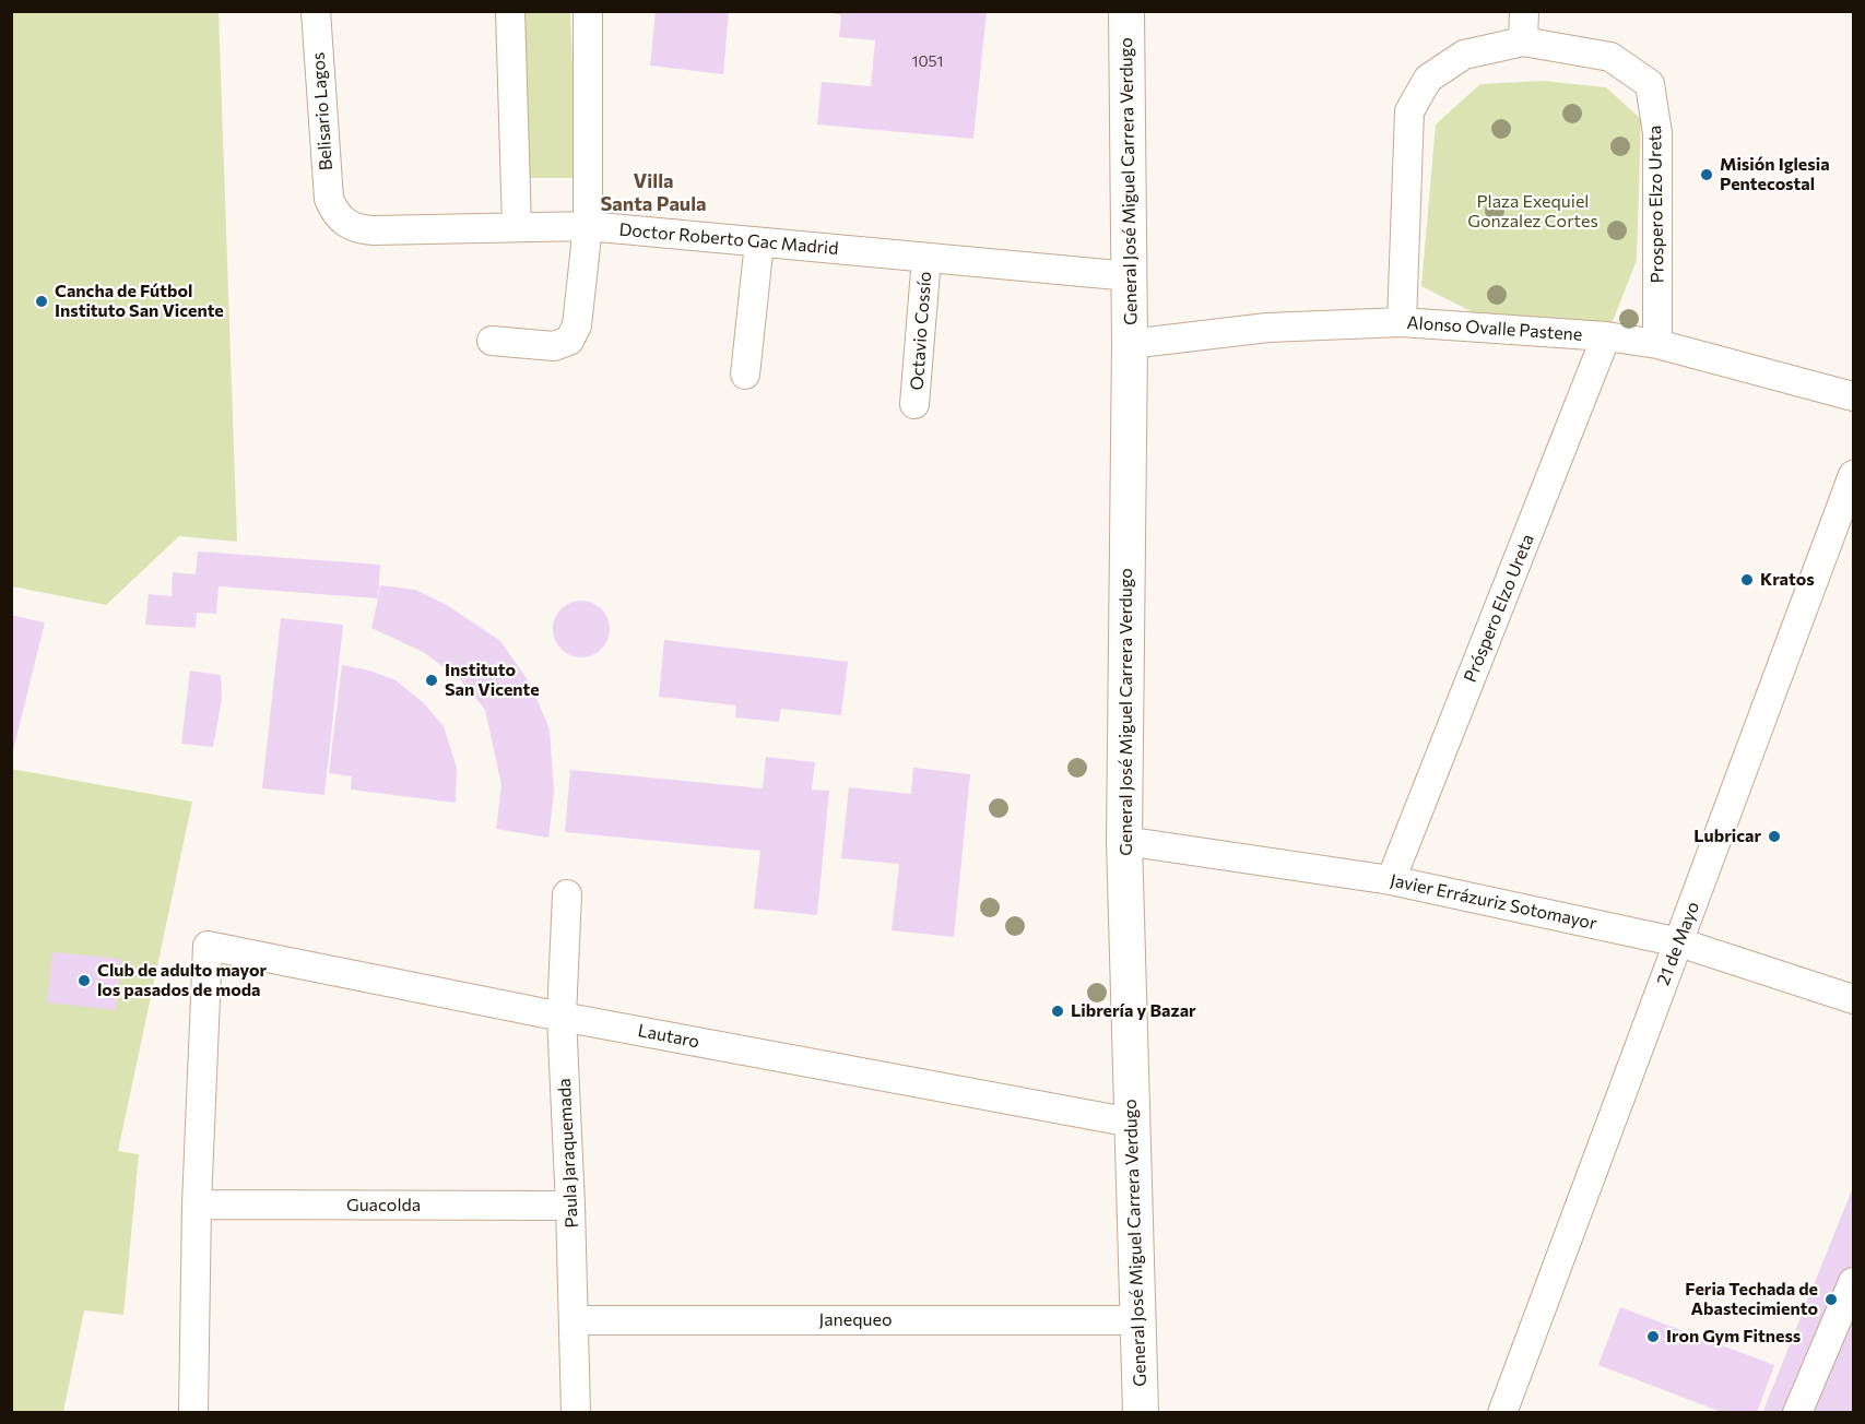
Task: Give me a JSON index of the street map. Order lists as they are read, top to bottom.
{
  "streets": {
    "street": [
      "Belisario Lagos",
      "General José Miguel Carrera Verdugo",
      "Prospero Elzo Ureta",
      "Doctor Roberto Gac Madrid",
      "Alonso Ovalle Pastene",
      "Octavio Cossío",
      "Próspero Elzo Ureta",
      "Javier Errázuriz Sotomayor",
      "21 de Mayo",
      "Lautaro",
      "Paula Jaraquemada",
      "Guacolda",
      "Janequeo"
    ]
  },
  "crossings": [
    ["Belisario Lagos", "Doctor Roberto Gac Madrid"],
    ["General José Miguel Carrera Verdugo", "Doctor Roberto Gac Madrid"],
    ["General José Miguel Carrera Verdugo", "Alonso Ovalle Pastene"],
    ["General José Miguel Carrera Verdugo", "Javier Errázuriz Sotomayor"],
    ["General José Miguel Carrera Verdugo", "Lautaro"],
    ["General José Miguel Carrera Verdugo", "Janequeo"],
    ["Prospero Elzo Ureta", "Alonso Ovalle Pastene"],
    ["Doctor Roberto Gac Madrid", "Octavio Cossío"],
    ["Alonso Ovalle Pastene", "Próspero Elzo Ureta"],
    ["Próspero Elzo Ureta", "Javier Errázuriz Sotomayor"],
    ["Javier Errázuriz Sotomayor", "21 de Mayo"],
    ["Lautaro", "Paula Jaraquemada"],
    ["Lautaro", "Guacolda"],
    ["Paula Jaraquemada", "Guacolda"],
    ["Paula Jaraquemada", "Janequeo"]
  ],
  "districts": ["Villa Santa Paula"],
  "parks": ["Plaza Exequiel Gonzalez Cortes"],
  "places": [
    "Misión Iglesia Pentecostal",
    "Cancha de Fútbol Instituto San Vicente",
    "Kratos",
    "Instituto San Vicente",
    "Lubricar",
    "Club de adulto mayor los pasados de moda",
    "Librería y Bazar",
    "Feria Techada de Abastecimiento",
    "Iron Gym Fitness"
  ],
  "house_numbers": ["1051"]
}
